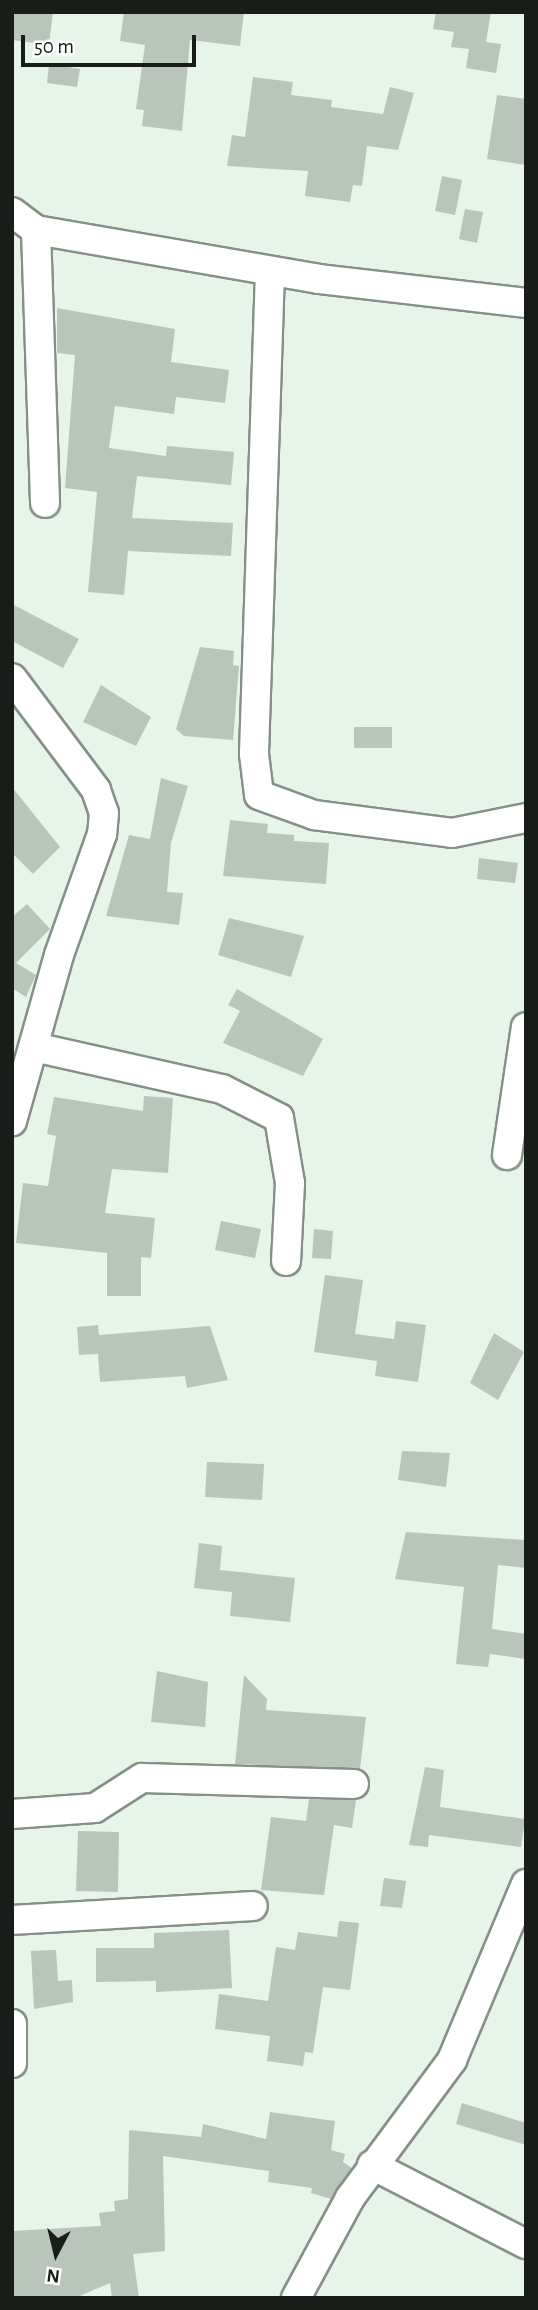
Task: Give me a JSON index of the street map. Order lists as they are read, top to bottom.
{
  "scale_bar": "50 m",
  "north": "bottom"
}
